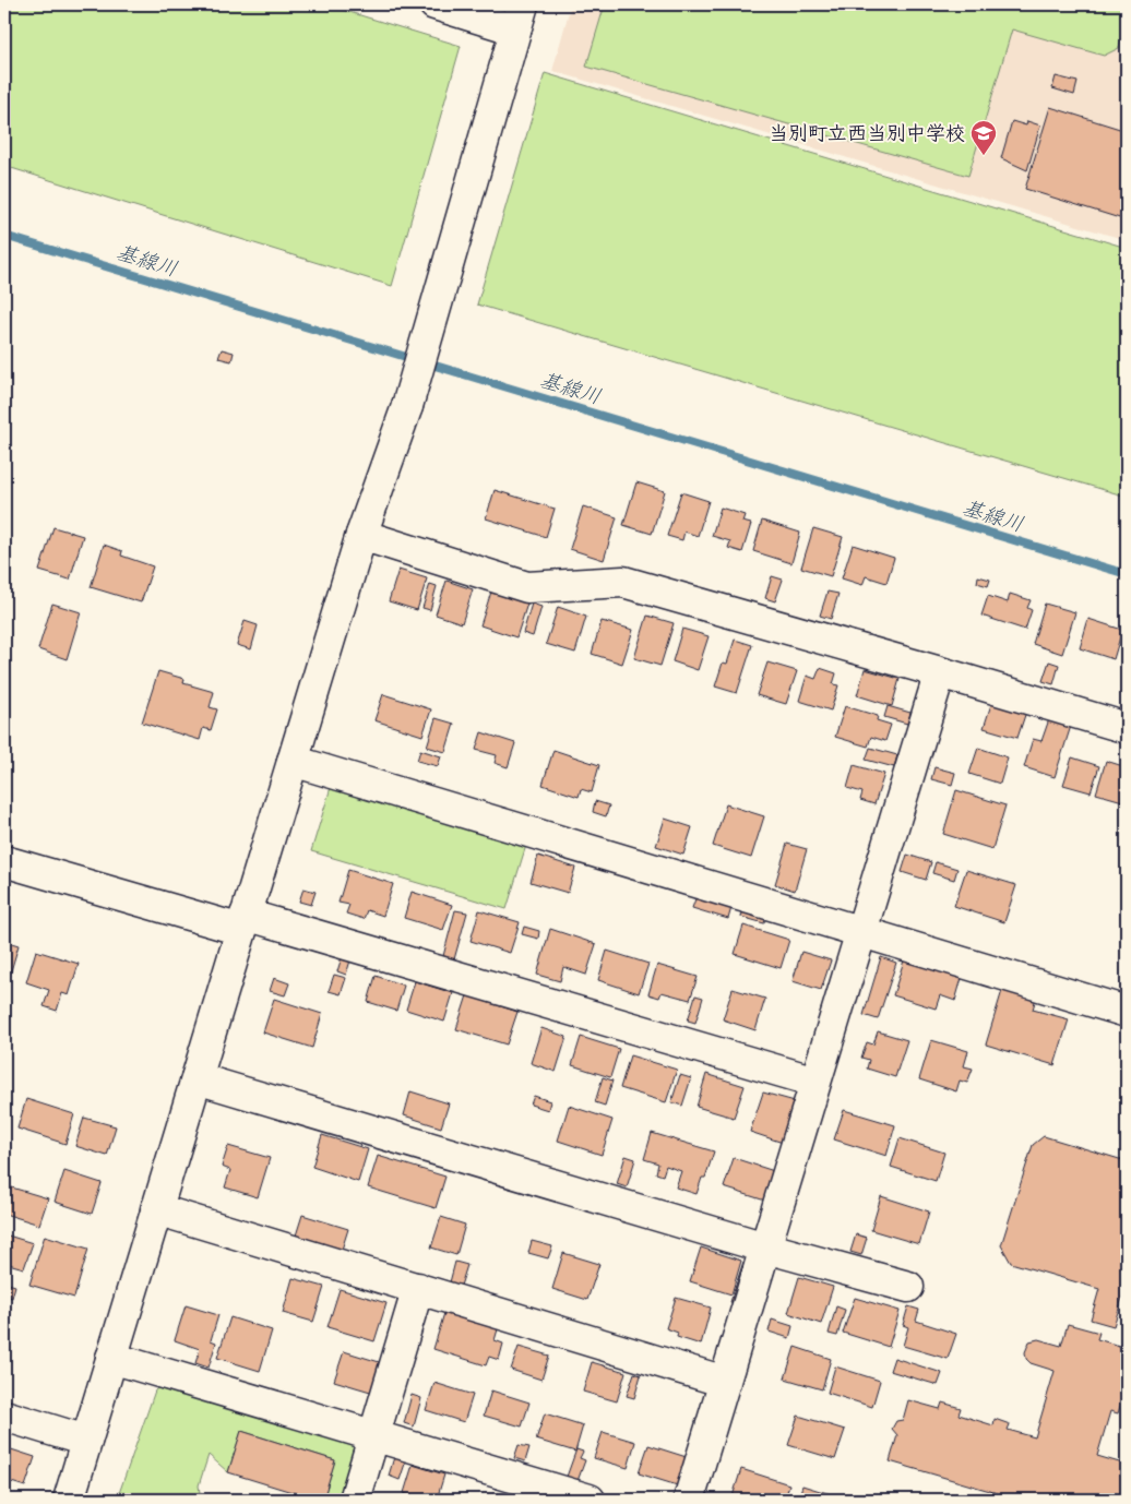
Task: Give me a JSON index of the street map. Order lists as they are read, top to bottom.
{
  "water": ["基線川"],
  "places": {
    "school or university": ["当別町立西当別中学校"]
  }
}
